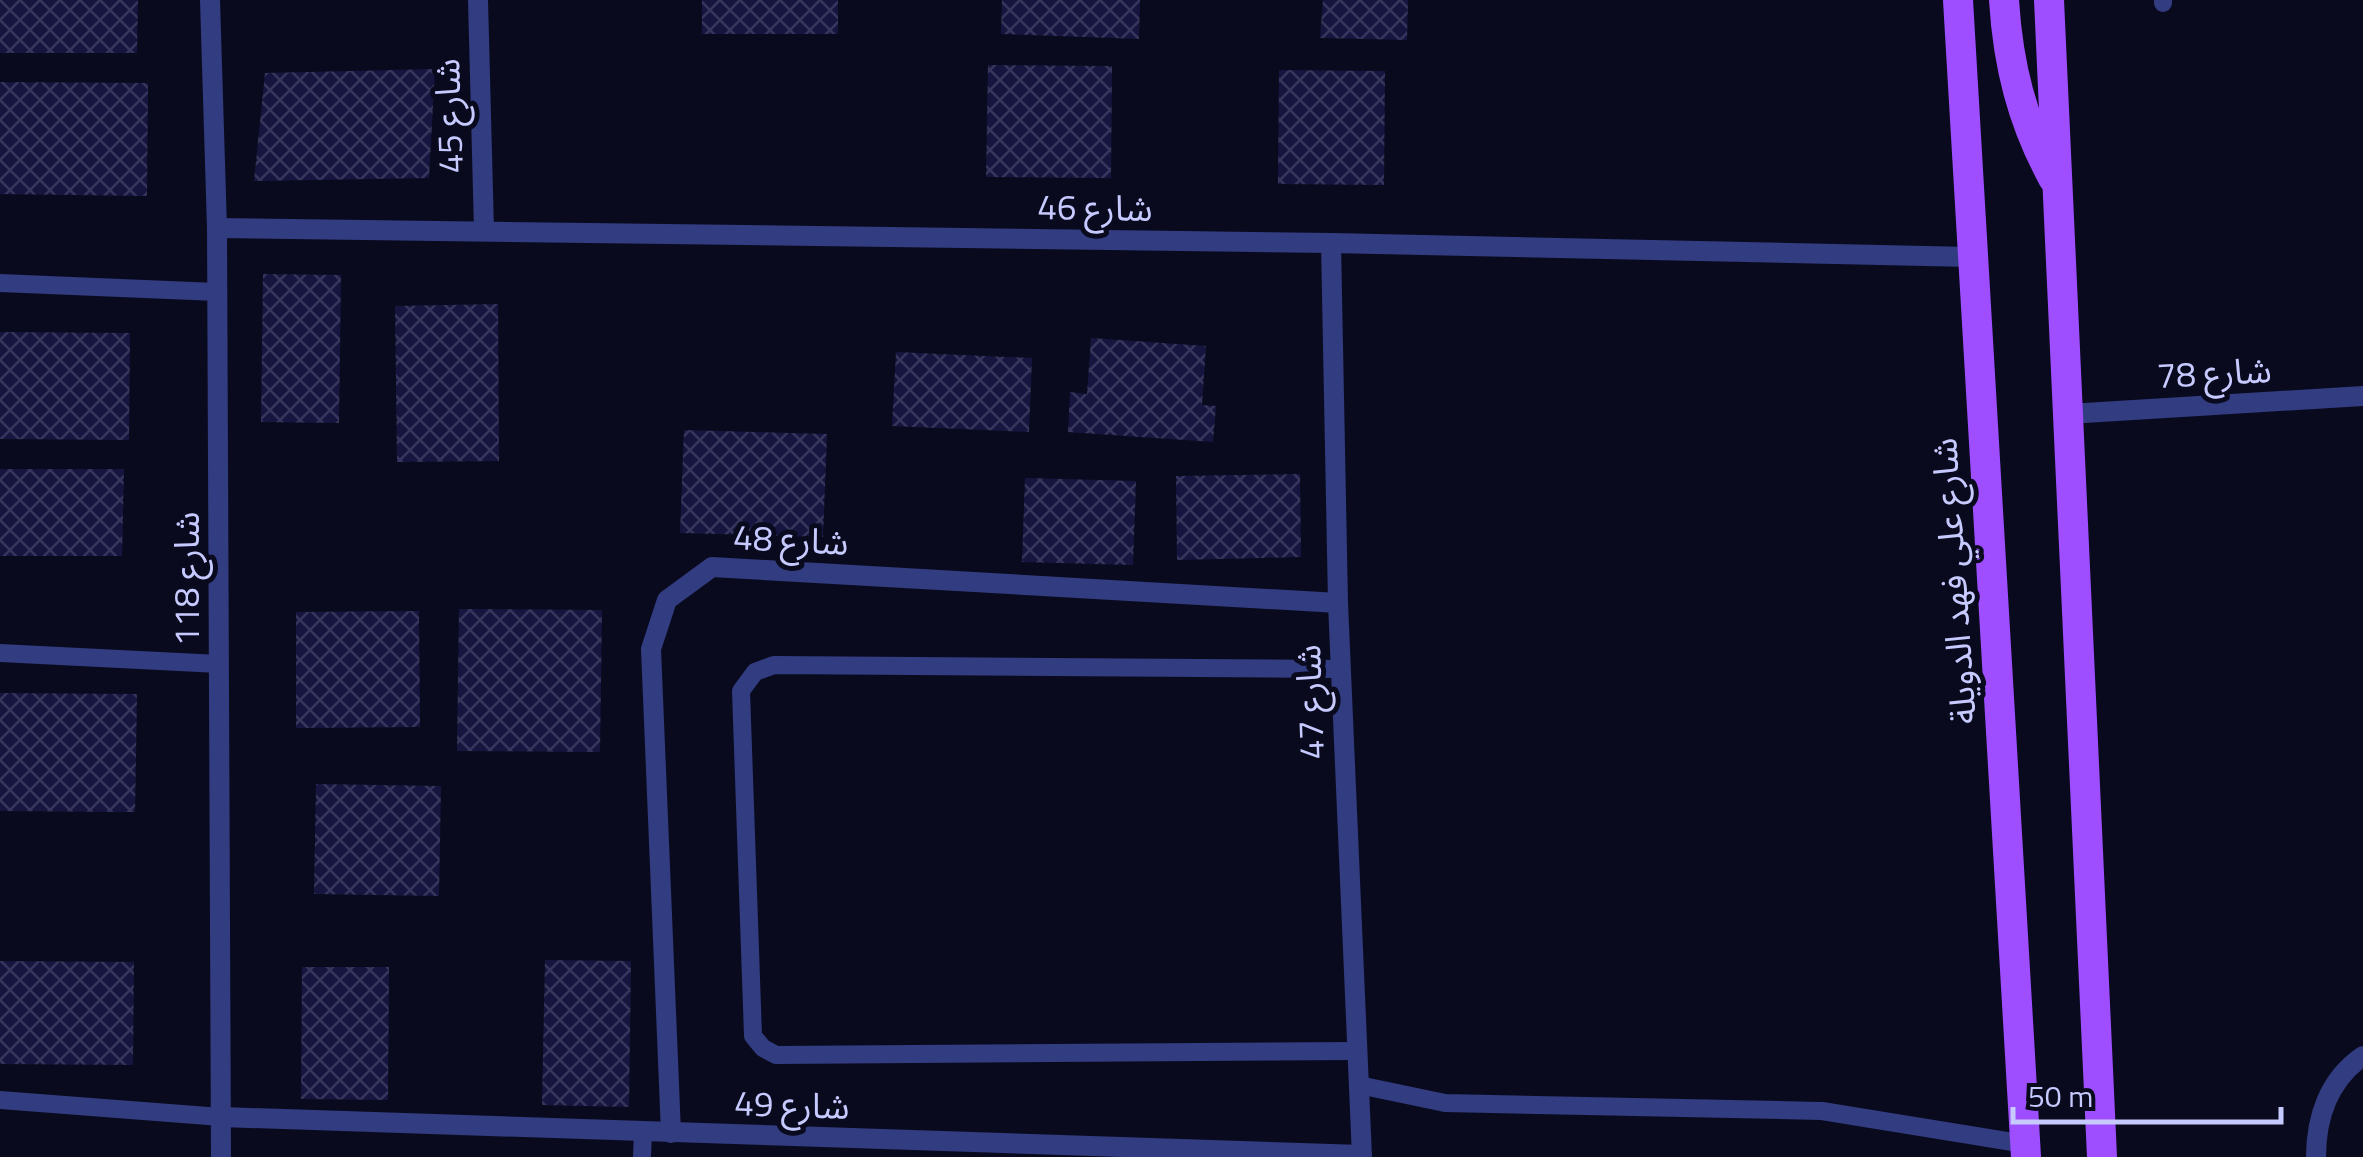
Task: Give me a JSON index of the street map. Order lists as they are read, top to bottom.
{
  "streets": {
    "main road": ["شارع علي فهد الدويلة"],
    "street": [
      "شارع 45",
      "شارع 46",
      "شارع 78",
      "شارع 48",
      "شارع 118",
      "شارع 47",
      "شارع 49"
    ]
  },
  "crossings": [
    ["شارع 45", "شارع 46"],
    ["شارع 46", "شارع 118"],
    ["شارع 46", "شارع علي فهد الدويلة"],
    ["شارع 46", "شارع 47"],
    ["شارع 48", "شارع 47"],
    ["شارع 48", "شارع 49"],
    ["شارع 118", "شارع 49"],
    ["شارع 47", "شارع 49"]
  ],
  "scale_bar": "50 m"
}
